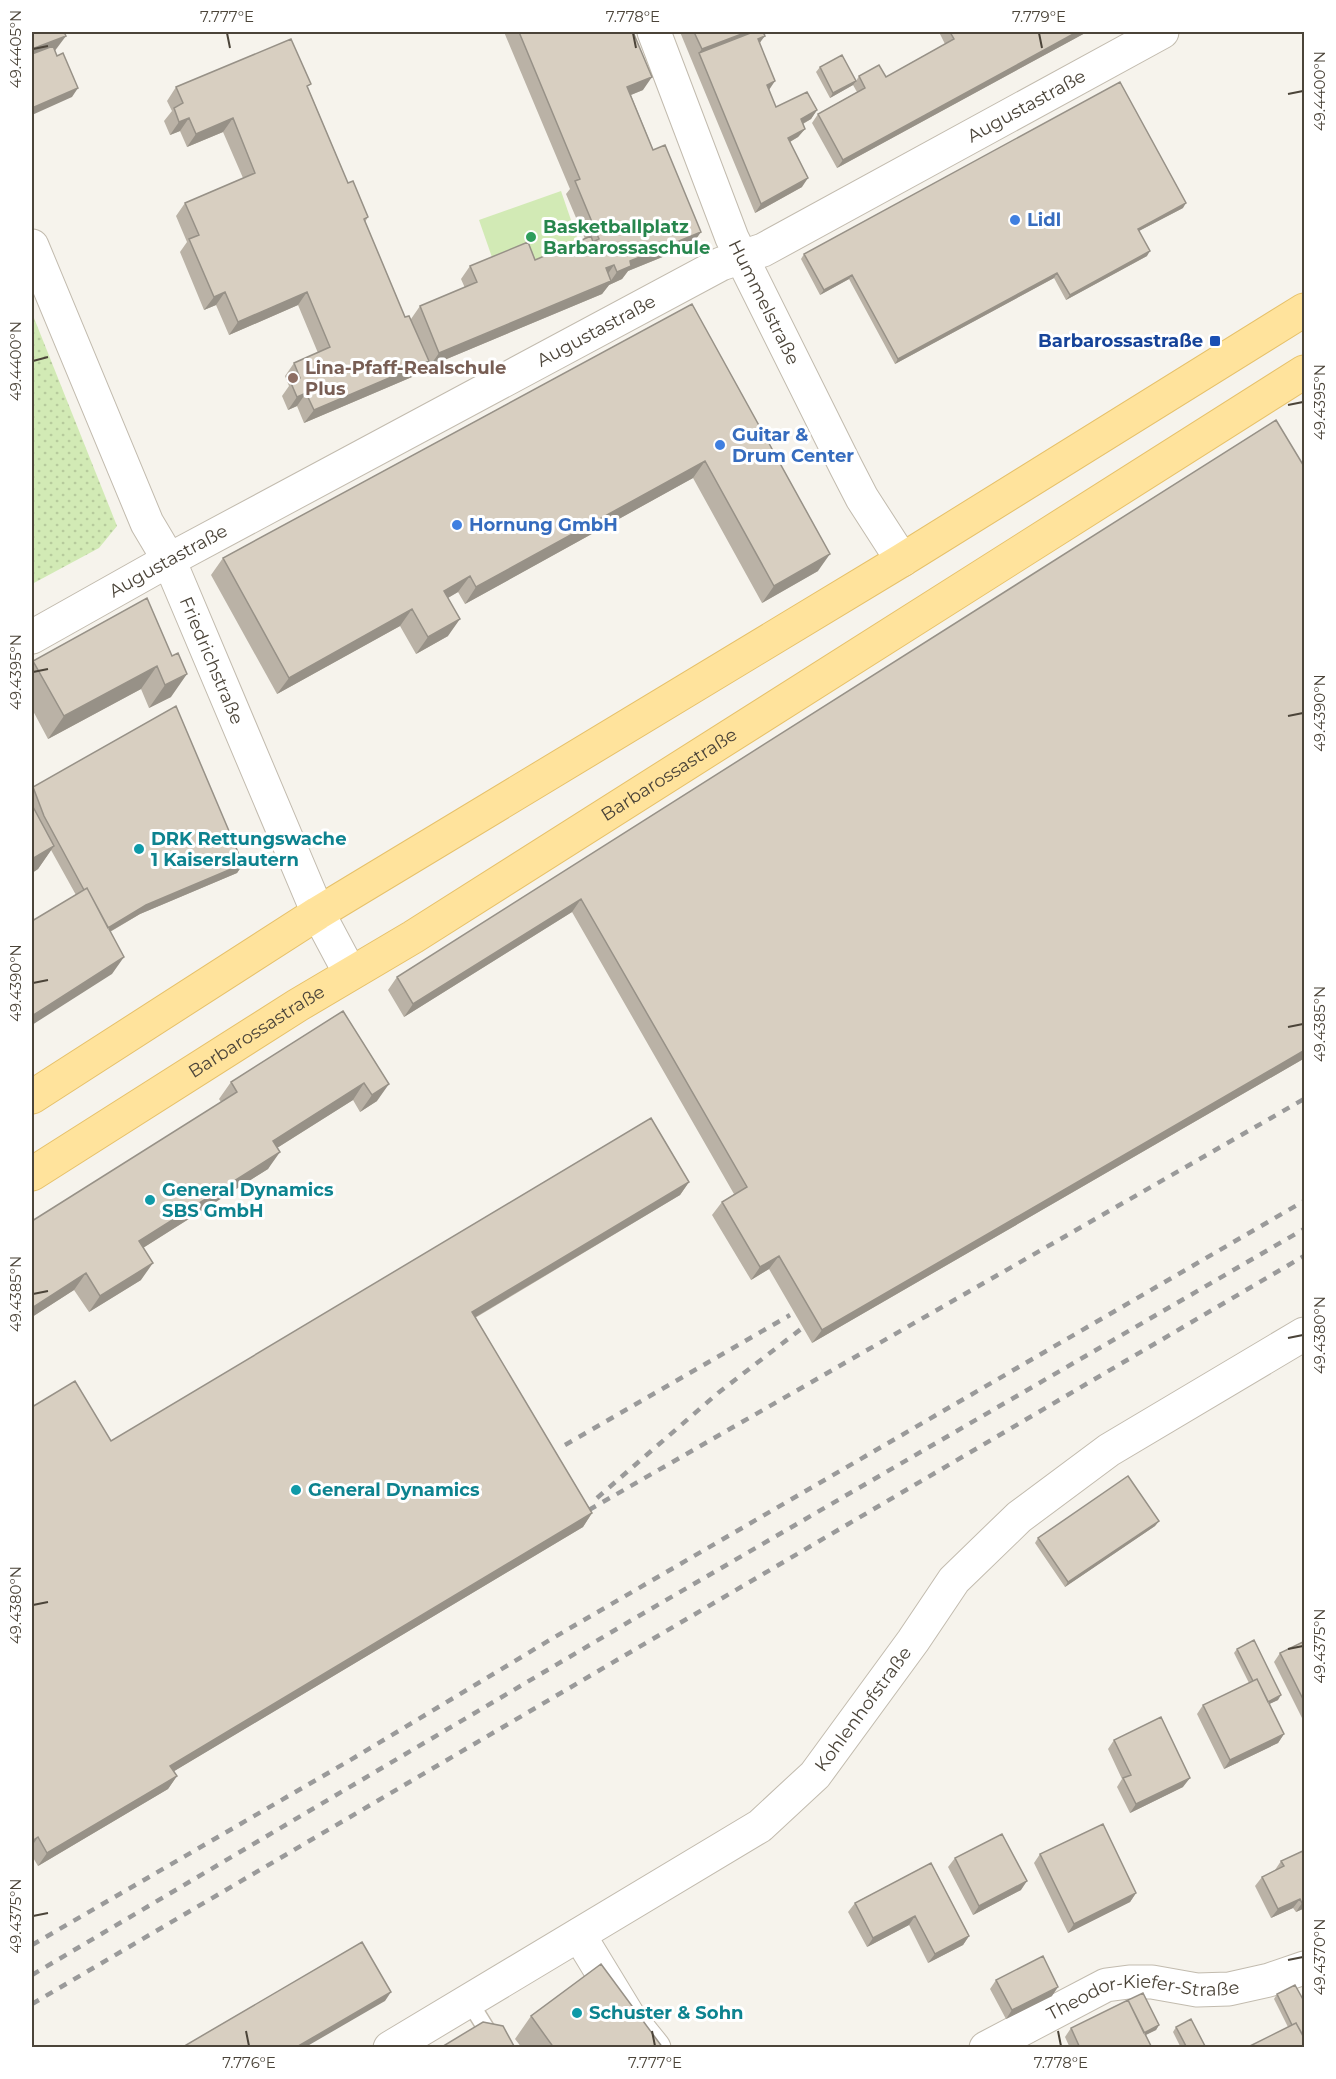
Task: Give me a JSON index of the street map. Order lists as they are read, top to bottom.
{
  "streets": {
    "main road": ["Barbarossastraße"],
    "street": [
      "Augustastraße",
      "Hummelstraße",
      "Friedrichstraße",
      "Kohlenhofstraße",
      "Theodor-Kiefer-Straße"
    ]
  },
  "crossings": [
    ["Augustastraße", "Hummelstraße"],
    ["Augustastraße", "Friedrichstraße"],
    ["Friedrichstraße", "Barbarossastraße"]
  ],
  "places": {
    "other": [
      "Lidl",
      "Basketballplatz Barbarossaschule",
      "Lina-Pfaff-Realschule Plus",
      "Guitar & Drum Center",
      "Hornung GmbH",
      "DRK Rettungswache 1 Kaiserslautern",
      "General Dynamics SBS GmbH",
      "General Dynamics",
      "Schuster & Sohn"
    ],
    "transit": ["Barbarossastraße"]
  },
  "coordinates": [
    "7.777°E",
    "7.778°E",
    "7.779°E",
    "49.4405°N",
    "49.4400°N",
    "49.4395°N",
    "49.4390°N",
    "49.4385°N",
    "49.4380°N",
    "49.4375°N",
    "49.4370°N",
    "7.776°E"
  ]
}
